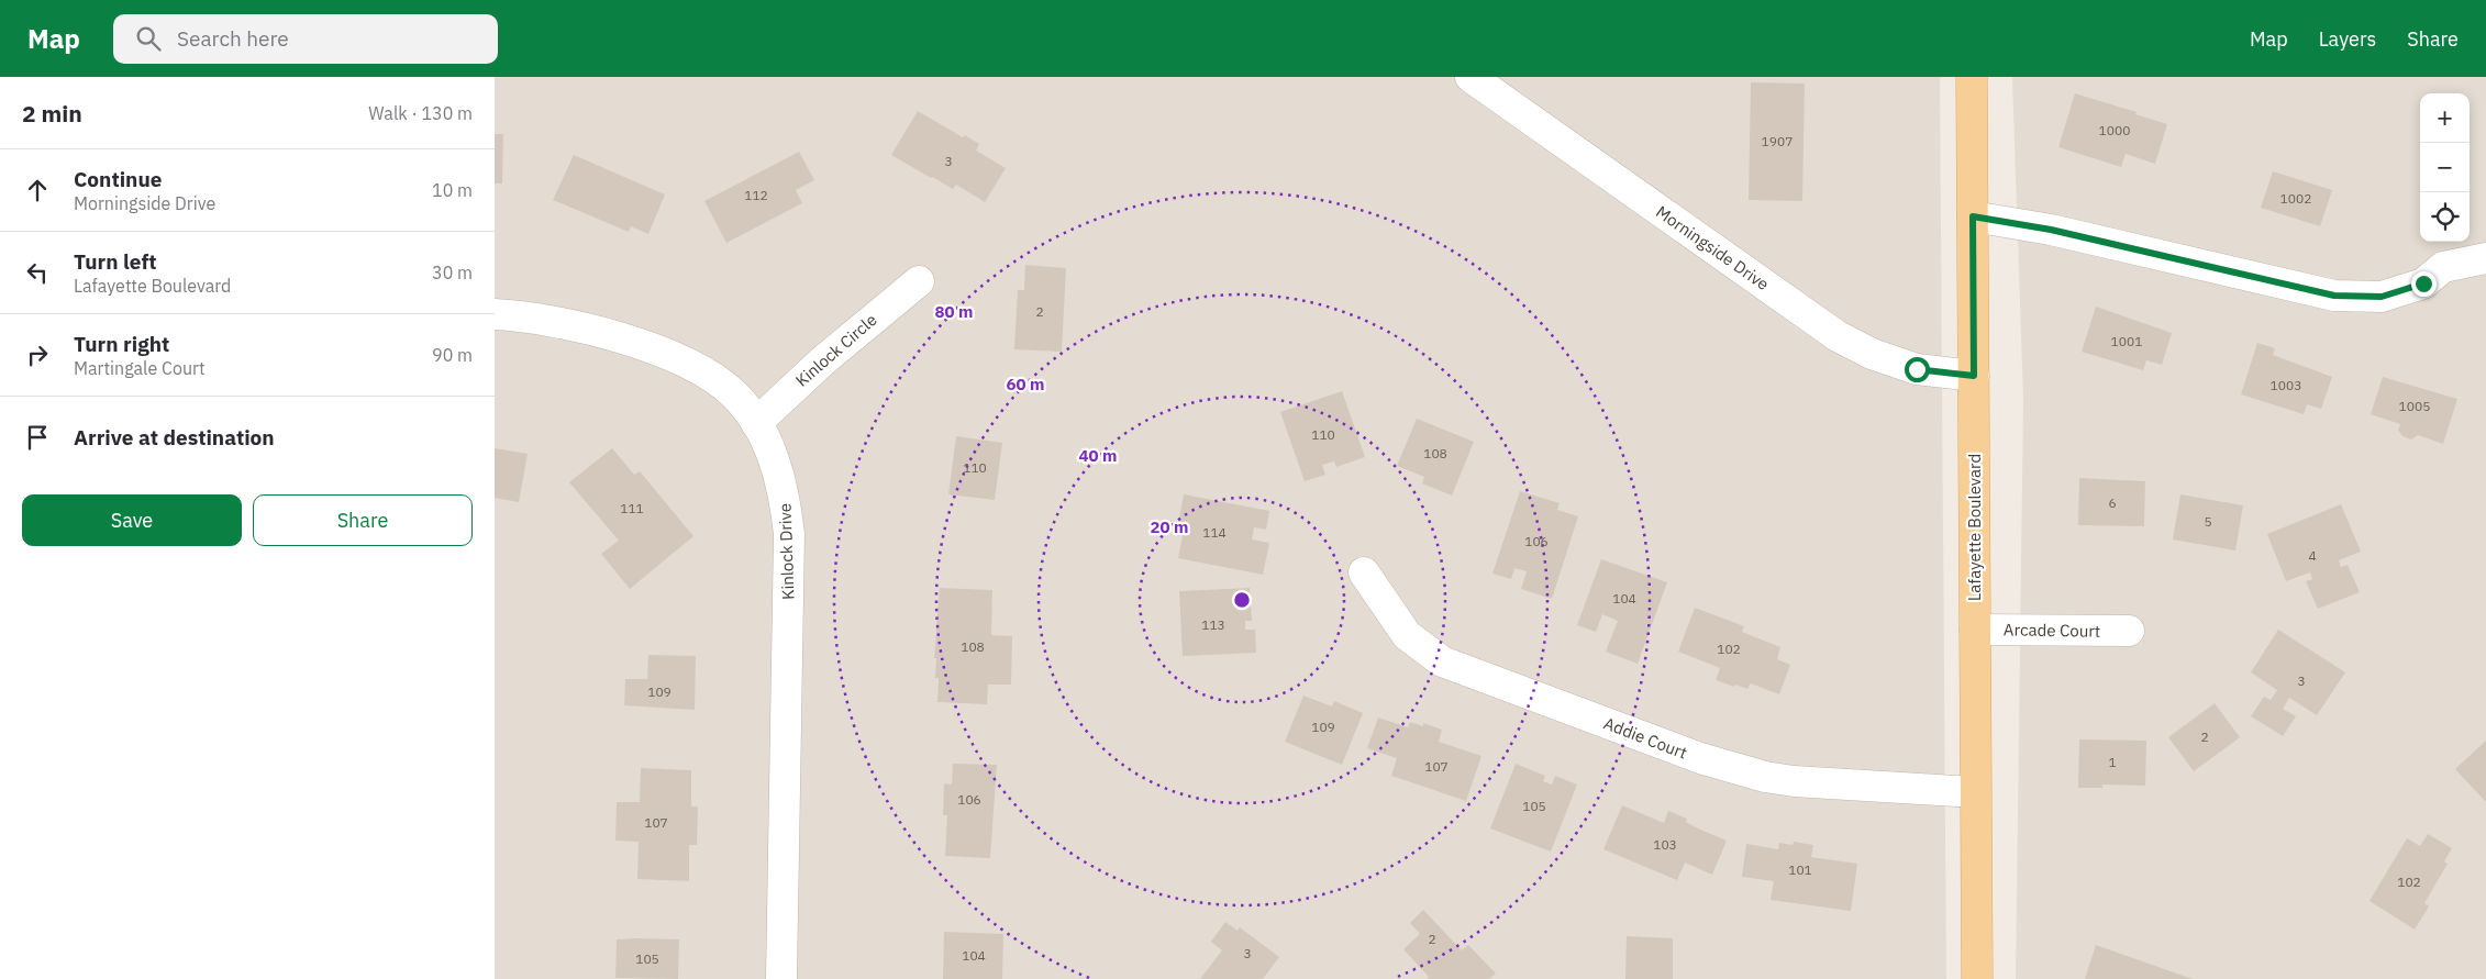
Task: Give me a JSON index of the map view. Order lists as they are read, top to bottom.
{
  "streets": {
    "main road": ["Lafayette Boulevard"],
    "street": [
      "Morningside Drive",
      "Kinlock Circle",
      "Kinlock Drive",
      "Arcade Court",
      "Addie Court"
    ]
  },
  "crossings": [
    ["Morningside Drive", "Lafayette Boulevard"],
    ["Kinlock Circle", "Kinlock Drive"],
    ["Lafayette Boulevard", "Arcade Court"],
    ["Lafayette Boulevard", "Addie Court"]
  ],
  "house_numbers": [
    "1000",
    "1907",
    "3",
    "112",
    "1002",
    "2",
    "1001",
    "1003",
    "1005",
    "110",
    "108",
    "110",
    "6",
    "111",
    "5",
    "114",
    "106",
    "4",
    "104",
    "113",
    "108",
    "102",
    "3",
    "109",
    "109",
    "2",
    "1",
    "107",
    "106",
    "105",
    "107",
    "103",
    "101",
    "102",
    "2",
    "3",
    "104",
    "105"
  ],
  "page": {
    "header": "Map",
    "search": "Search here",
    "nav": ["Map", "Layers", "Share"],
    "heading": ["2 min", "Walk · 130 m"],
    "map_buttons": ["+", "−"],
    "list": [
      ["Continue", "Morningside Drive", "10 m"],
      ["Turn left", "Lafayette Boulevard", "30 m"],
      ["Turn right", "Martingale Court", "90 m"],
      "Arrive at destination"
    ],
    "buttons": ["Save", "Share"]
  },
  "rings": [
    "80 m",
    "60 m",
    "40 m",
    "20 m"
  ]
}
